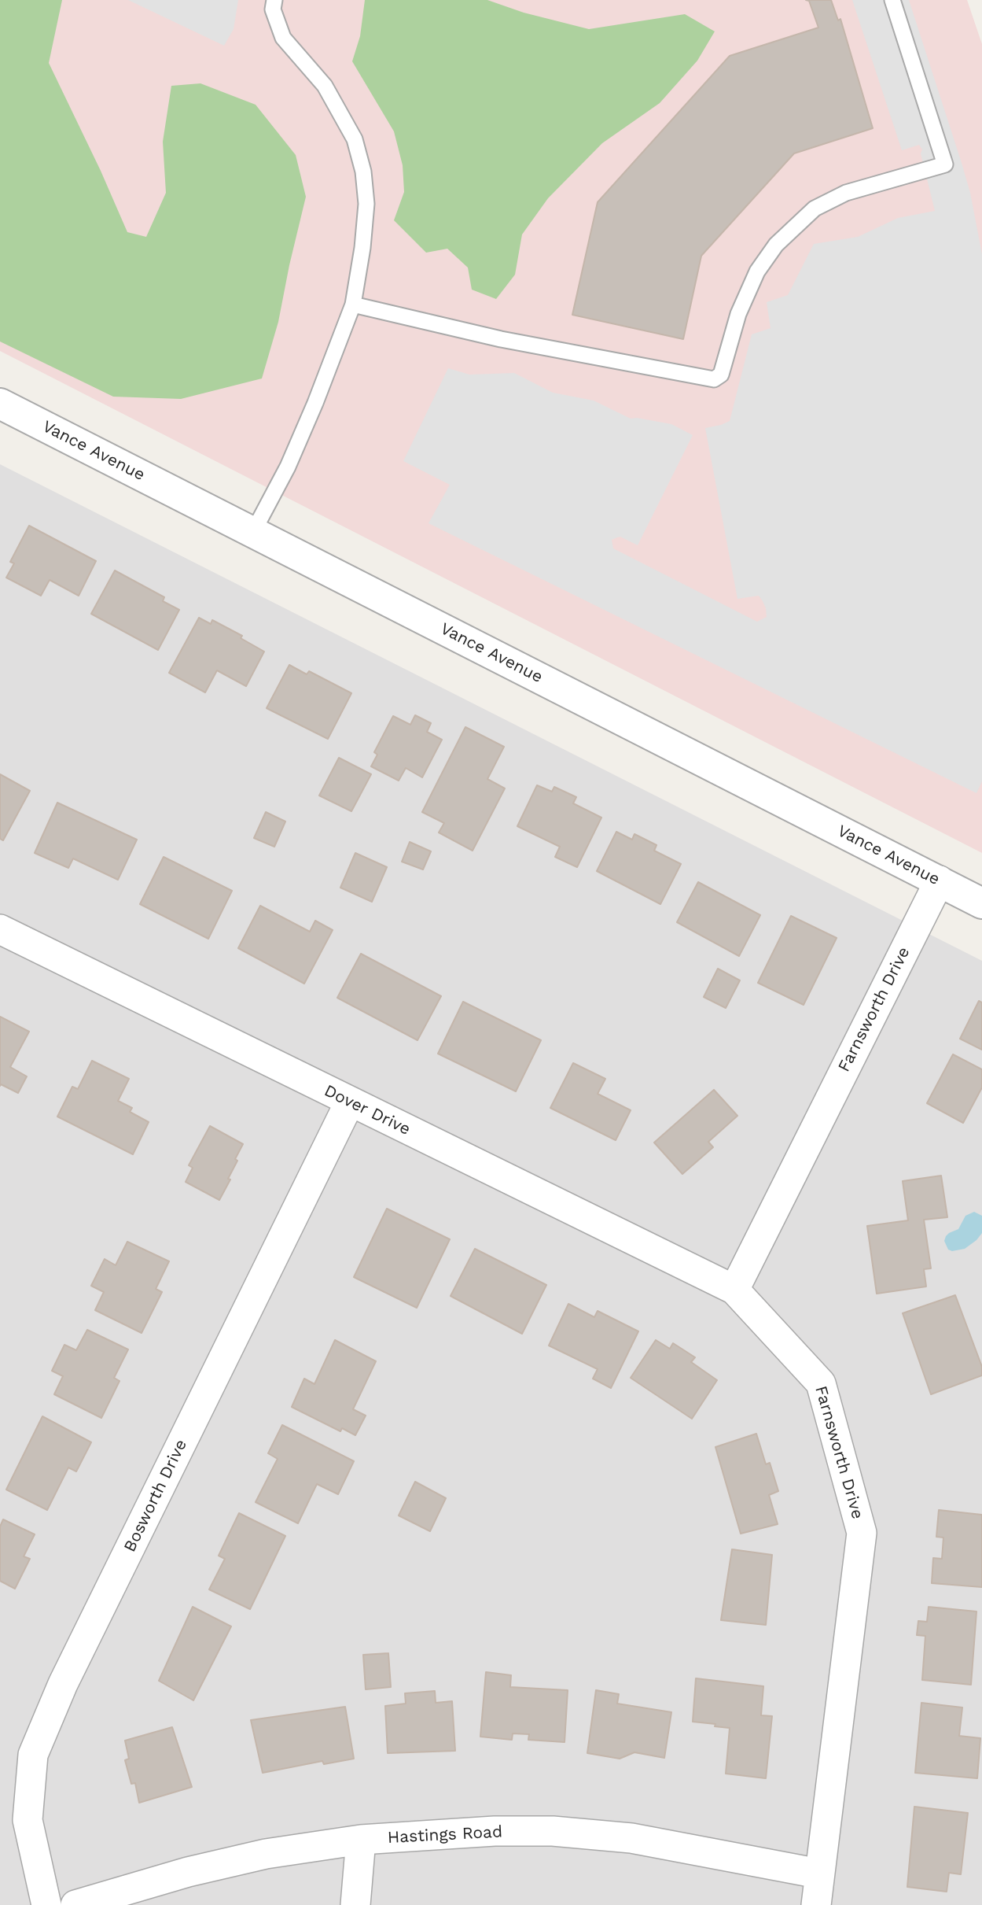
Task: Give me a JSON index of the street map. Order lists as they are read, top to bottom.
{
  "streets": {
    "street": [
      "Vance Avenue",
      "Farnsworth Drive",
      "Dover Drive",
      "Bosworth Drive",
      "Hastings Road"
    ]
  },
  "crossings": [
    ["Vance Avenue", "Farnsworth Drive"],
    ["Farnsworth Drive", "Dover Drive"],
    ["Farnsworth Drive", "Hastings Road"],
    ["Dover Drive", "Bosworth Drive"]
  ]
}
